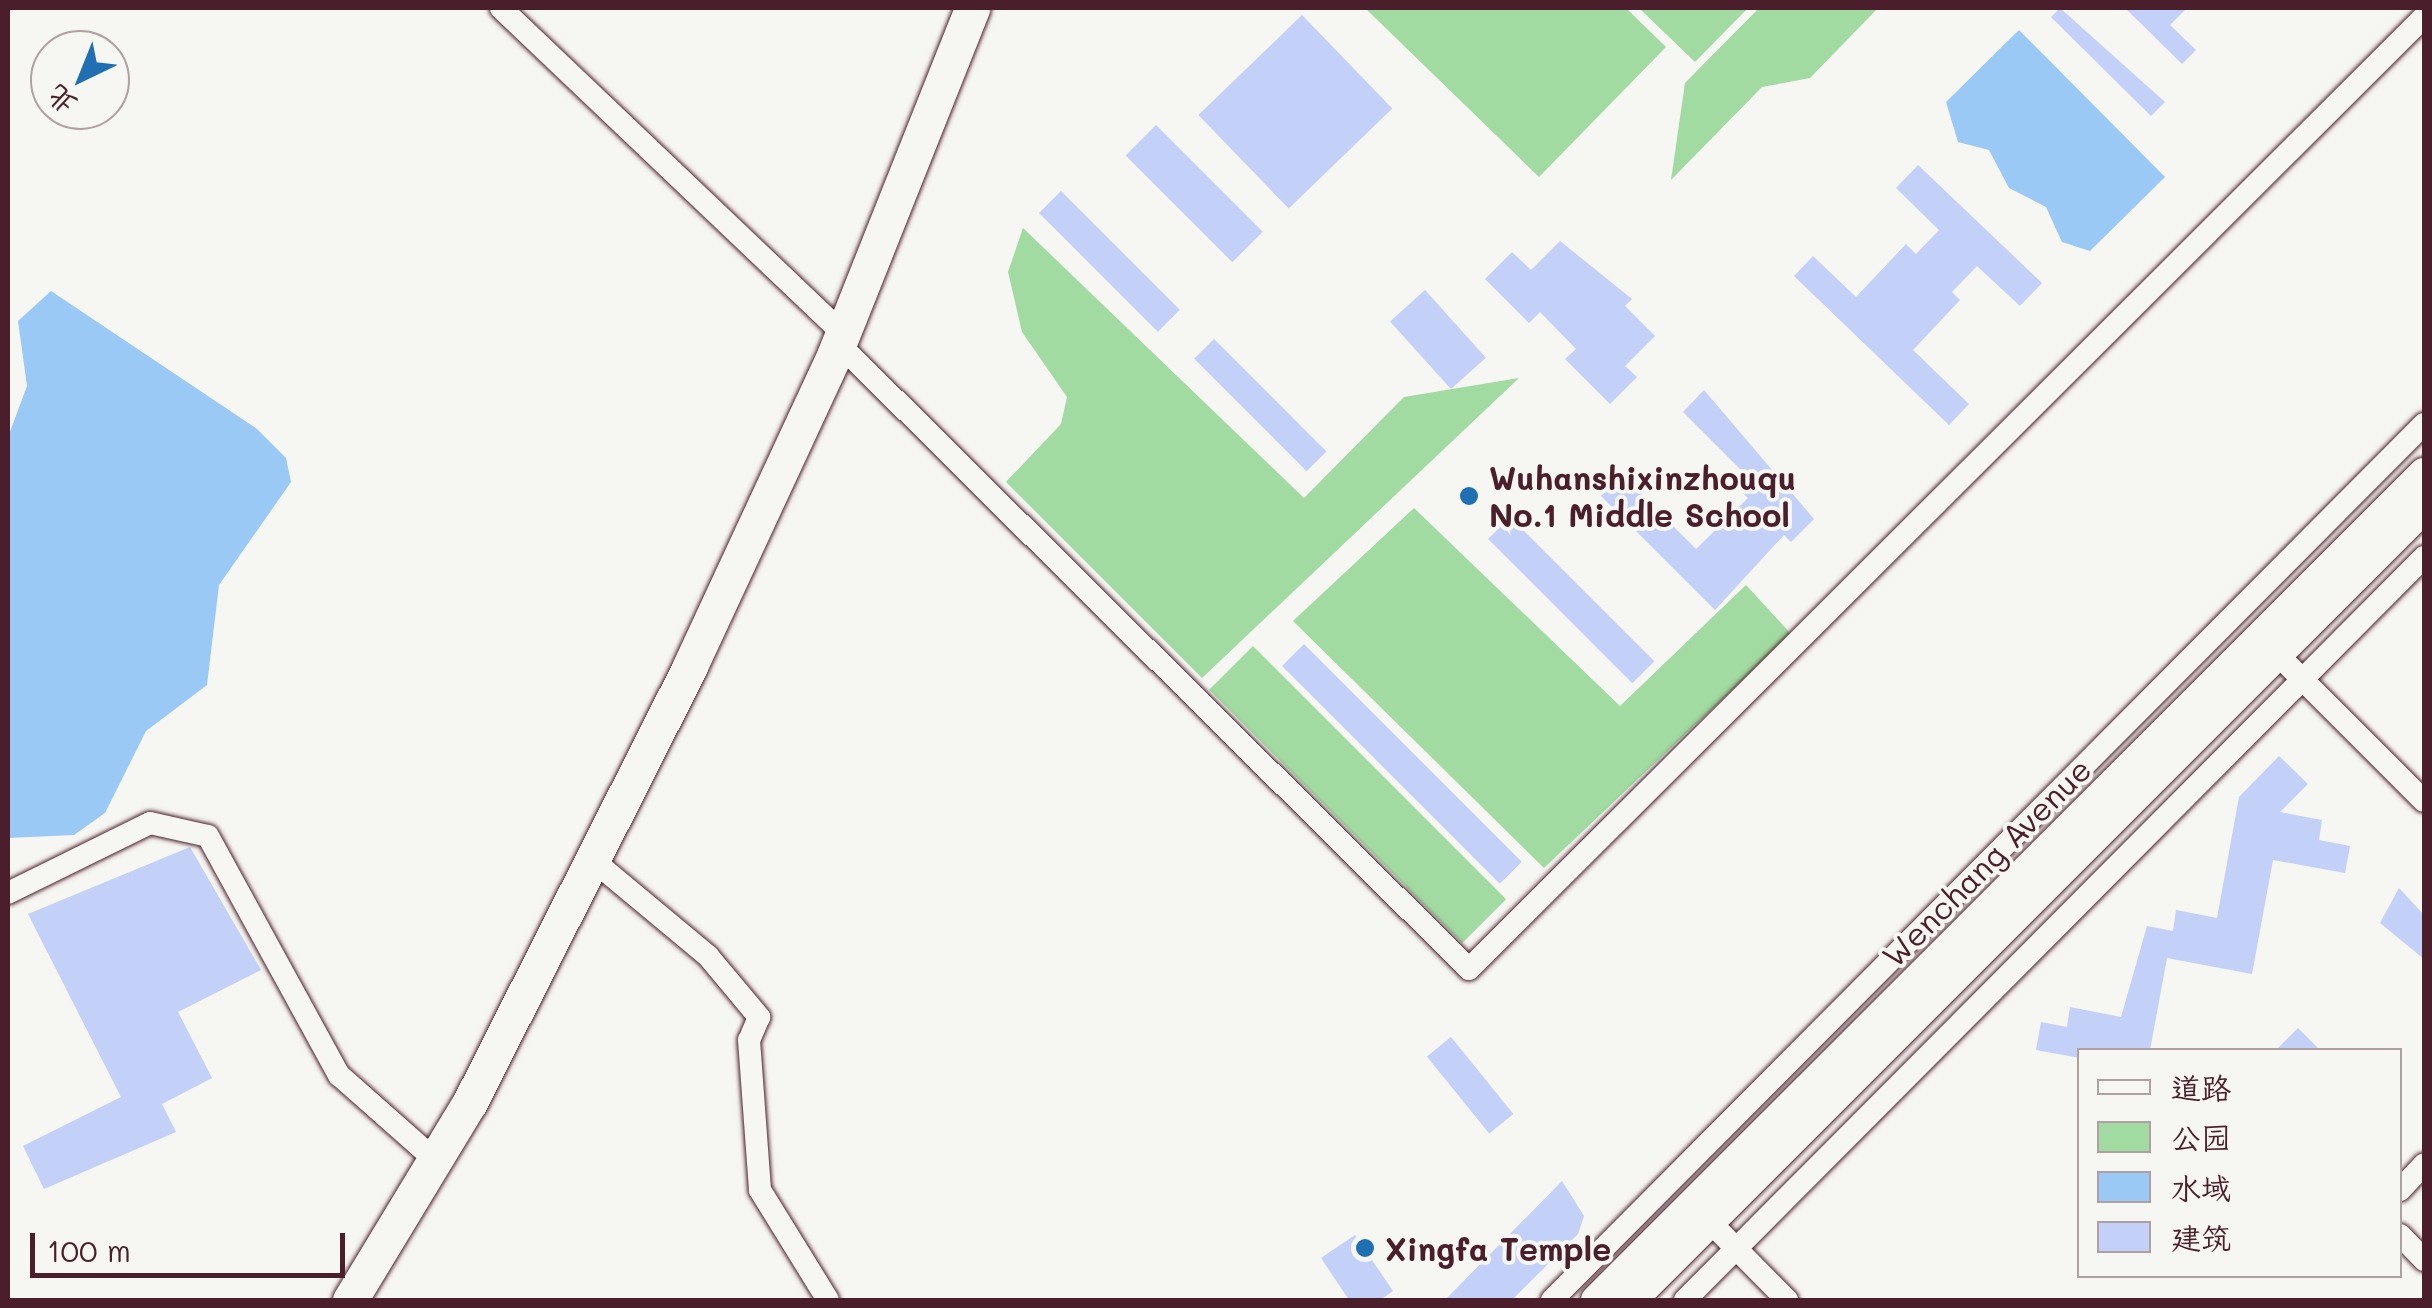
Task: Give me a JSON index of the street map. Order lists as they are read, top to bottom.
{
  "streets": {
    "main road": ["Wenchang Avenue"]
  },
  "places": ["Wuhanshixinzhouqu No.1 Middle School", "Xingfa Temple"],
  "legend": [
    "道路",
    "公园",
    "水域",
    "建筑"
  ],
  "scale_bar": "100 m",
  "north": "bottom left"
}
